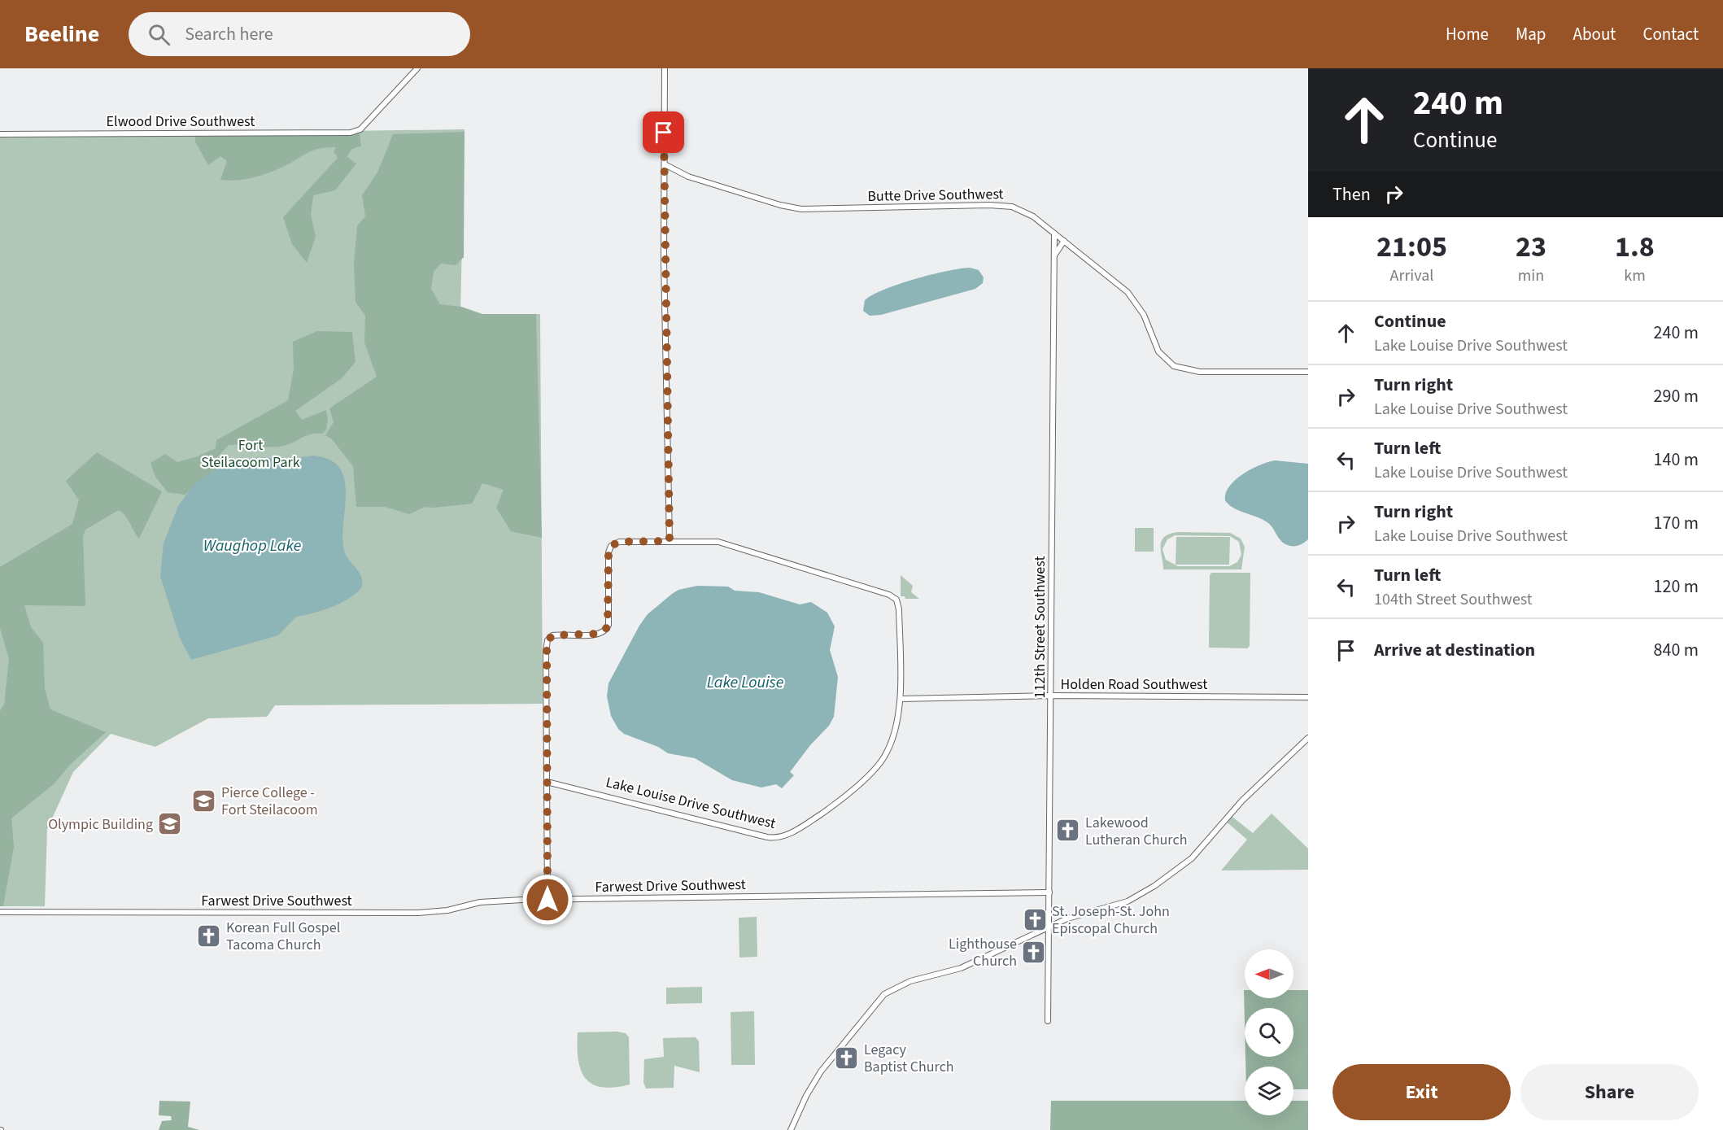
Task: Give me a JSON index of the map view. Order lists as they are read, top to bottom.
{
  "streets": {
    "street": [
      "Elwood Drive Southwest",
      "Butte Drive Southwest",
      "112th Street Southwest",
      "Holden Road Southwest",
      "Lake Louise Drive Southwest",
      "Farwest Drive Southwest"
    ]
  },
  "crossings": [
    ["Butte Drive Southwest", "112th Street Southwest"],
    ["112th Street Southwest", "Holden Road Southwest"],
    ["112th Street Southwest", "Farwest Drive Southwest"],
    ["Holden Road Southwest", "Lake Louise Drive Southwest"]
  ],
  "water": ["Waughop Lake", "Lake Louise"],
  "parks": ["Fort Steilacoom Park"],
  "places": {
    "school or university": ["Pierce College - Fort Steilacoom", "Olympic Building"],
    "church": [
      "Lakewood Lutheran Church",
      "St. Joseph-St. John Episcopal Church",
      "Korean Full Gospel Tacoma Church",
      "Lighthouse Church",
      "Legacy Baptist Church"
    ]
  },
  "north": "left",
  "page": {
    "header": "Beeline",
    "search": "Search here",
    "nav": [
      "Home",
      "Map",
      "About",
      "Contact"
    ],
    "turn": ["240 m", "Continue"],
    "then": "Then",
    "eta": [
      "21:05",
      "Arrival",
      "23",
      "min",
      "1.8",
      "km"
    ],
    "list": [
      {
        "name": "Continue",
        "note": "Lake Louise Drive Southwest",
        "value": "240 m"
      },
      {
        "name": "Turn right",
        "note": "Lake Louise Drive Southwest",
        "value": "290 m"
      },
      {
        "name": "Turn left",
        "note": "Lake Louise Drive Southwest",
        "value": "140 m"
      },
      {
        "name": "Turn right",
        "note": "Lake Louise Drive Southwest",
        "value": "170 m"
      },
      {
        "name": "Turn left",
        "note": "104th Street Southwest",
        "value": "120 m"
      },
      {
        "name": "Arrive at destination",
        "value": "840 m"
      }
    ],
    "buttons": ["Exit", "Share"]
  }
}
